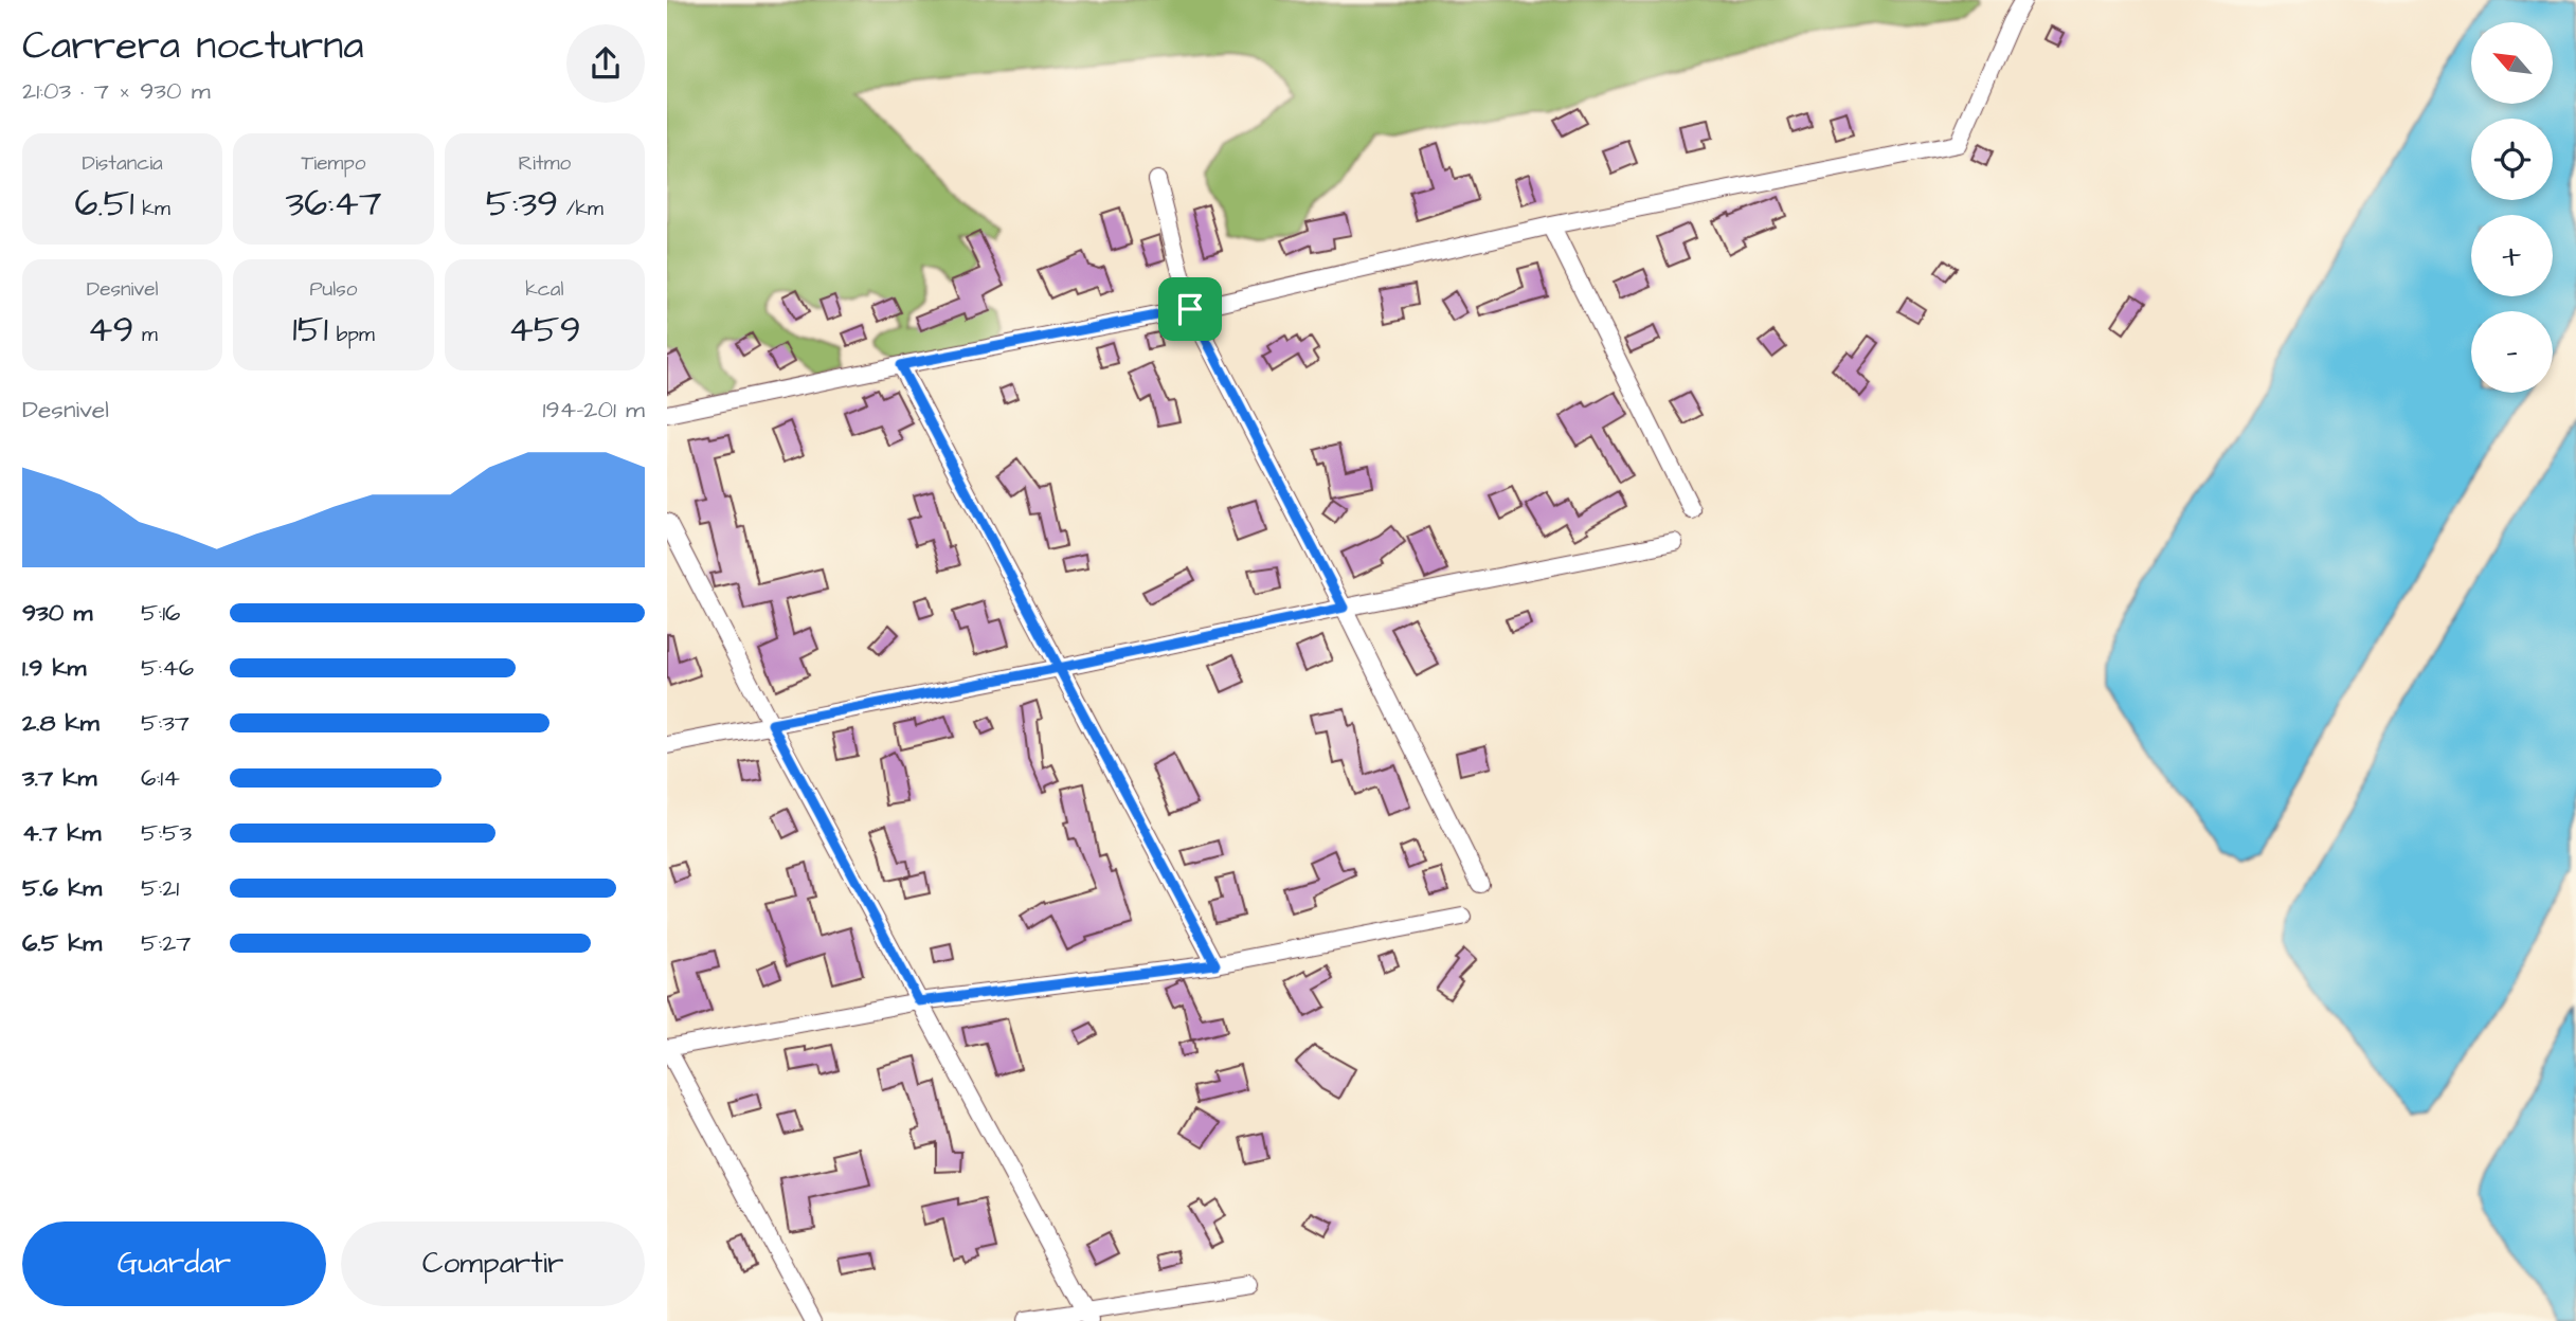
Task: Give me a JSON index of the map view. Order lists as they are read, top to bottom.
{
  "north": "top left",
  "page": {
    "heading": ["Carrera nocturna", "21:03 · 7 × 930 m"],
    "map_buttons": ["+", "−"],
    "stats": [
      ["Distancia", "6.51 km"],
      ["Tiempo", "36:47"],
      ["Ritmo", "5:39 /km"],
      ["Desnivel", "49 m"],
      ["Pulso", "151 bpm"],
      ["kcal", "459"]
    ],
    "chart": ["Desnivel", "194–201 m"],
    "list": [
      {
        "name": "930 m",
        "note": "5:16"
      },
      {
        "name": "1.9 km",
        "note": "5:46"
      },
      {
        "name": "2.8 km",
        "note": "5:37"
      },
      {
        "name": "3.7 km",
        "note": "6:14"
      },
      {
        "name": "4.7 km",
        "note": "5:53"
      },
      {
        "name": "5.6 km",
        "note": "5:21"
      },
      {
        "name": "6.5 km",
        "note": "5:27"
      }
    ],
    "buttons": ["Guardar", "Compartir"]
  }
}
